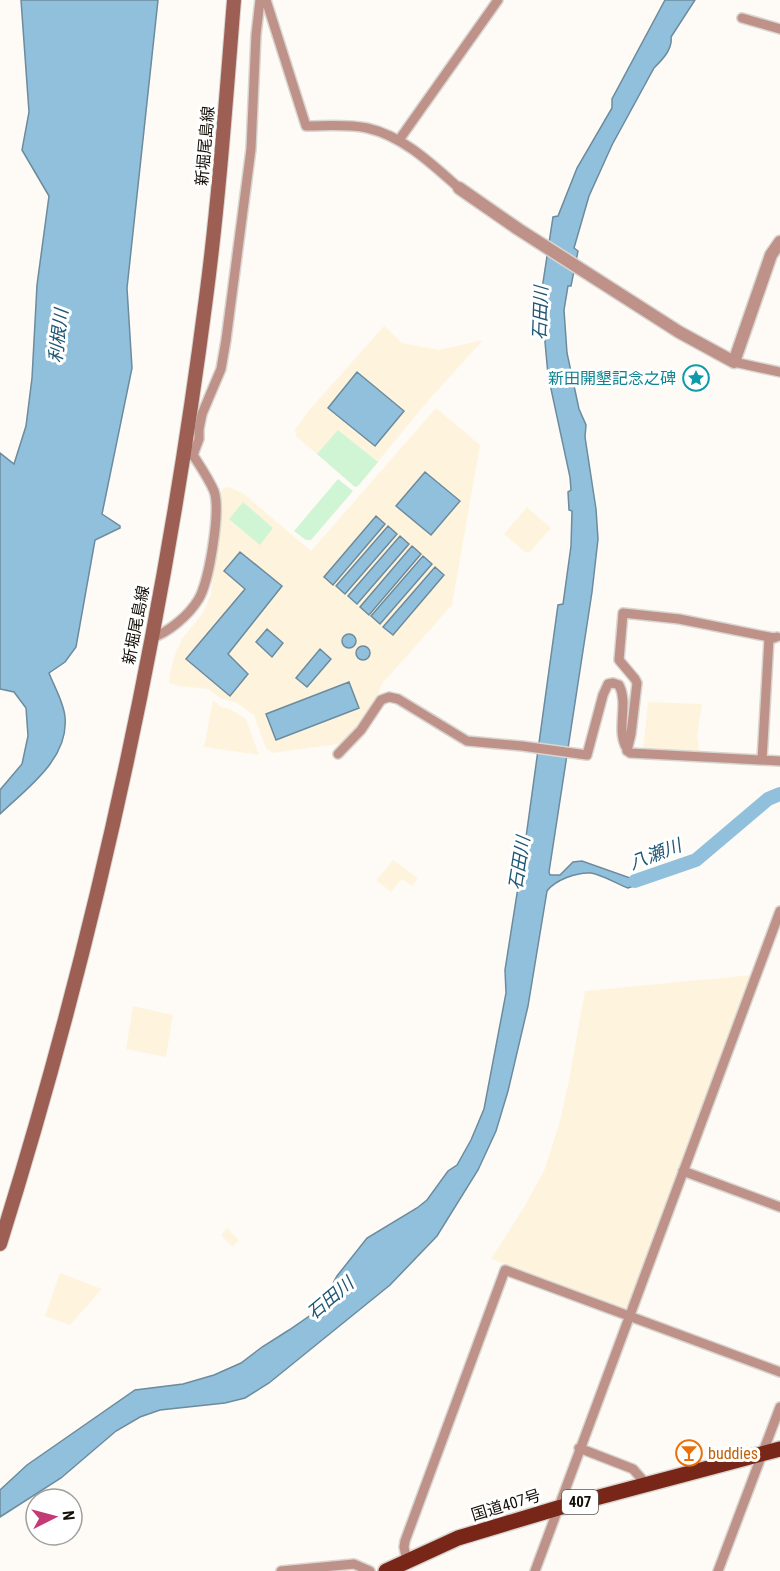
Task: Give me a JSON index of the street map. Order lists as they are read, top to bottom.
{
  "streets": {
    "highway": ["407", "国道407号"],
    "main road": ["新堀尾島線"]
  },
  "water": ["石田川", "利根川", "八瀬川"],
  "places": {
    "place": ["新田開墾記念之碑"],
    "bar": ["buddies"]
  },
  "north": "right"
}
